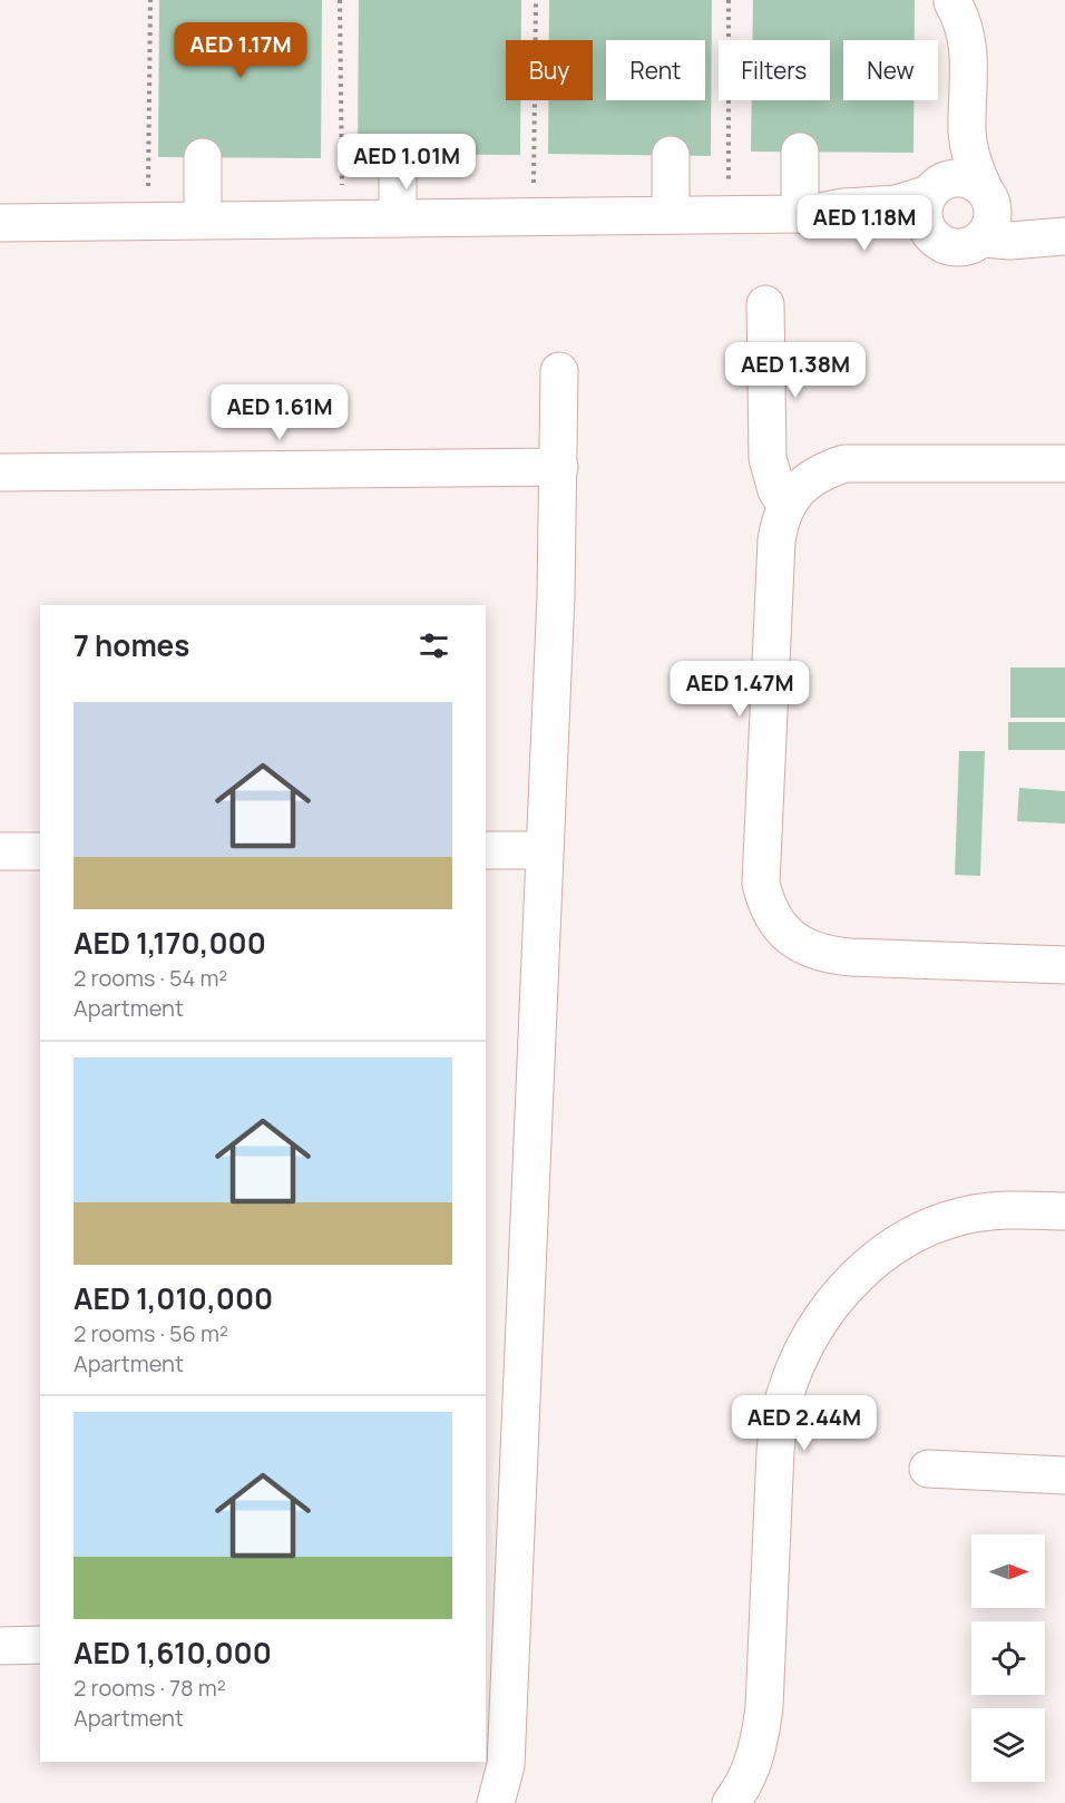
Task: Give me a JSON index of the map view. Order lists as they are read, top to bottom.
{
  "north": "right",
  "page": {
    "price": [
      "AED 1.17M",
      "AED 1.01M",
      "AED 1.18M",
      "AED 1.38M",
      "AED 1.61M",
      "AED 1.47M",
      "AED 2.44M"
    ],
    "chip": [
      "Buy",
      "Rent",
      "Filters",
      "New"
    ],
    "heading": "7 homes",
    "list": [
      {
        "name": "AED 1,170,000",
        "note": "2 rooms · 54 m² · Apartment"
      },
      {
        "name": "AED 1,010,000",
        "note": "2 rooms · 56 m² · Apartment"
      },
      {
        "name": "AED 1,610,000",
        "note": "2 rooms · 78 m² · Apartment"
      }
    ]
  }
}
